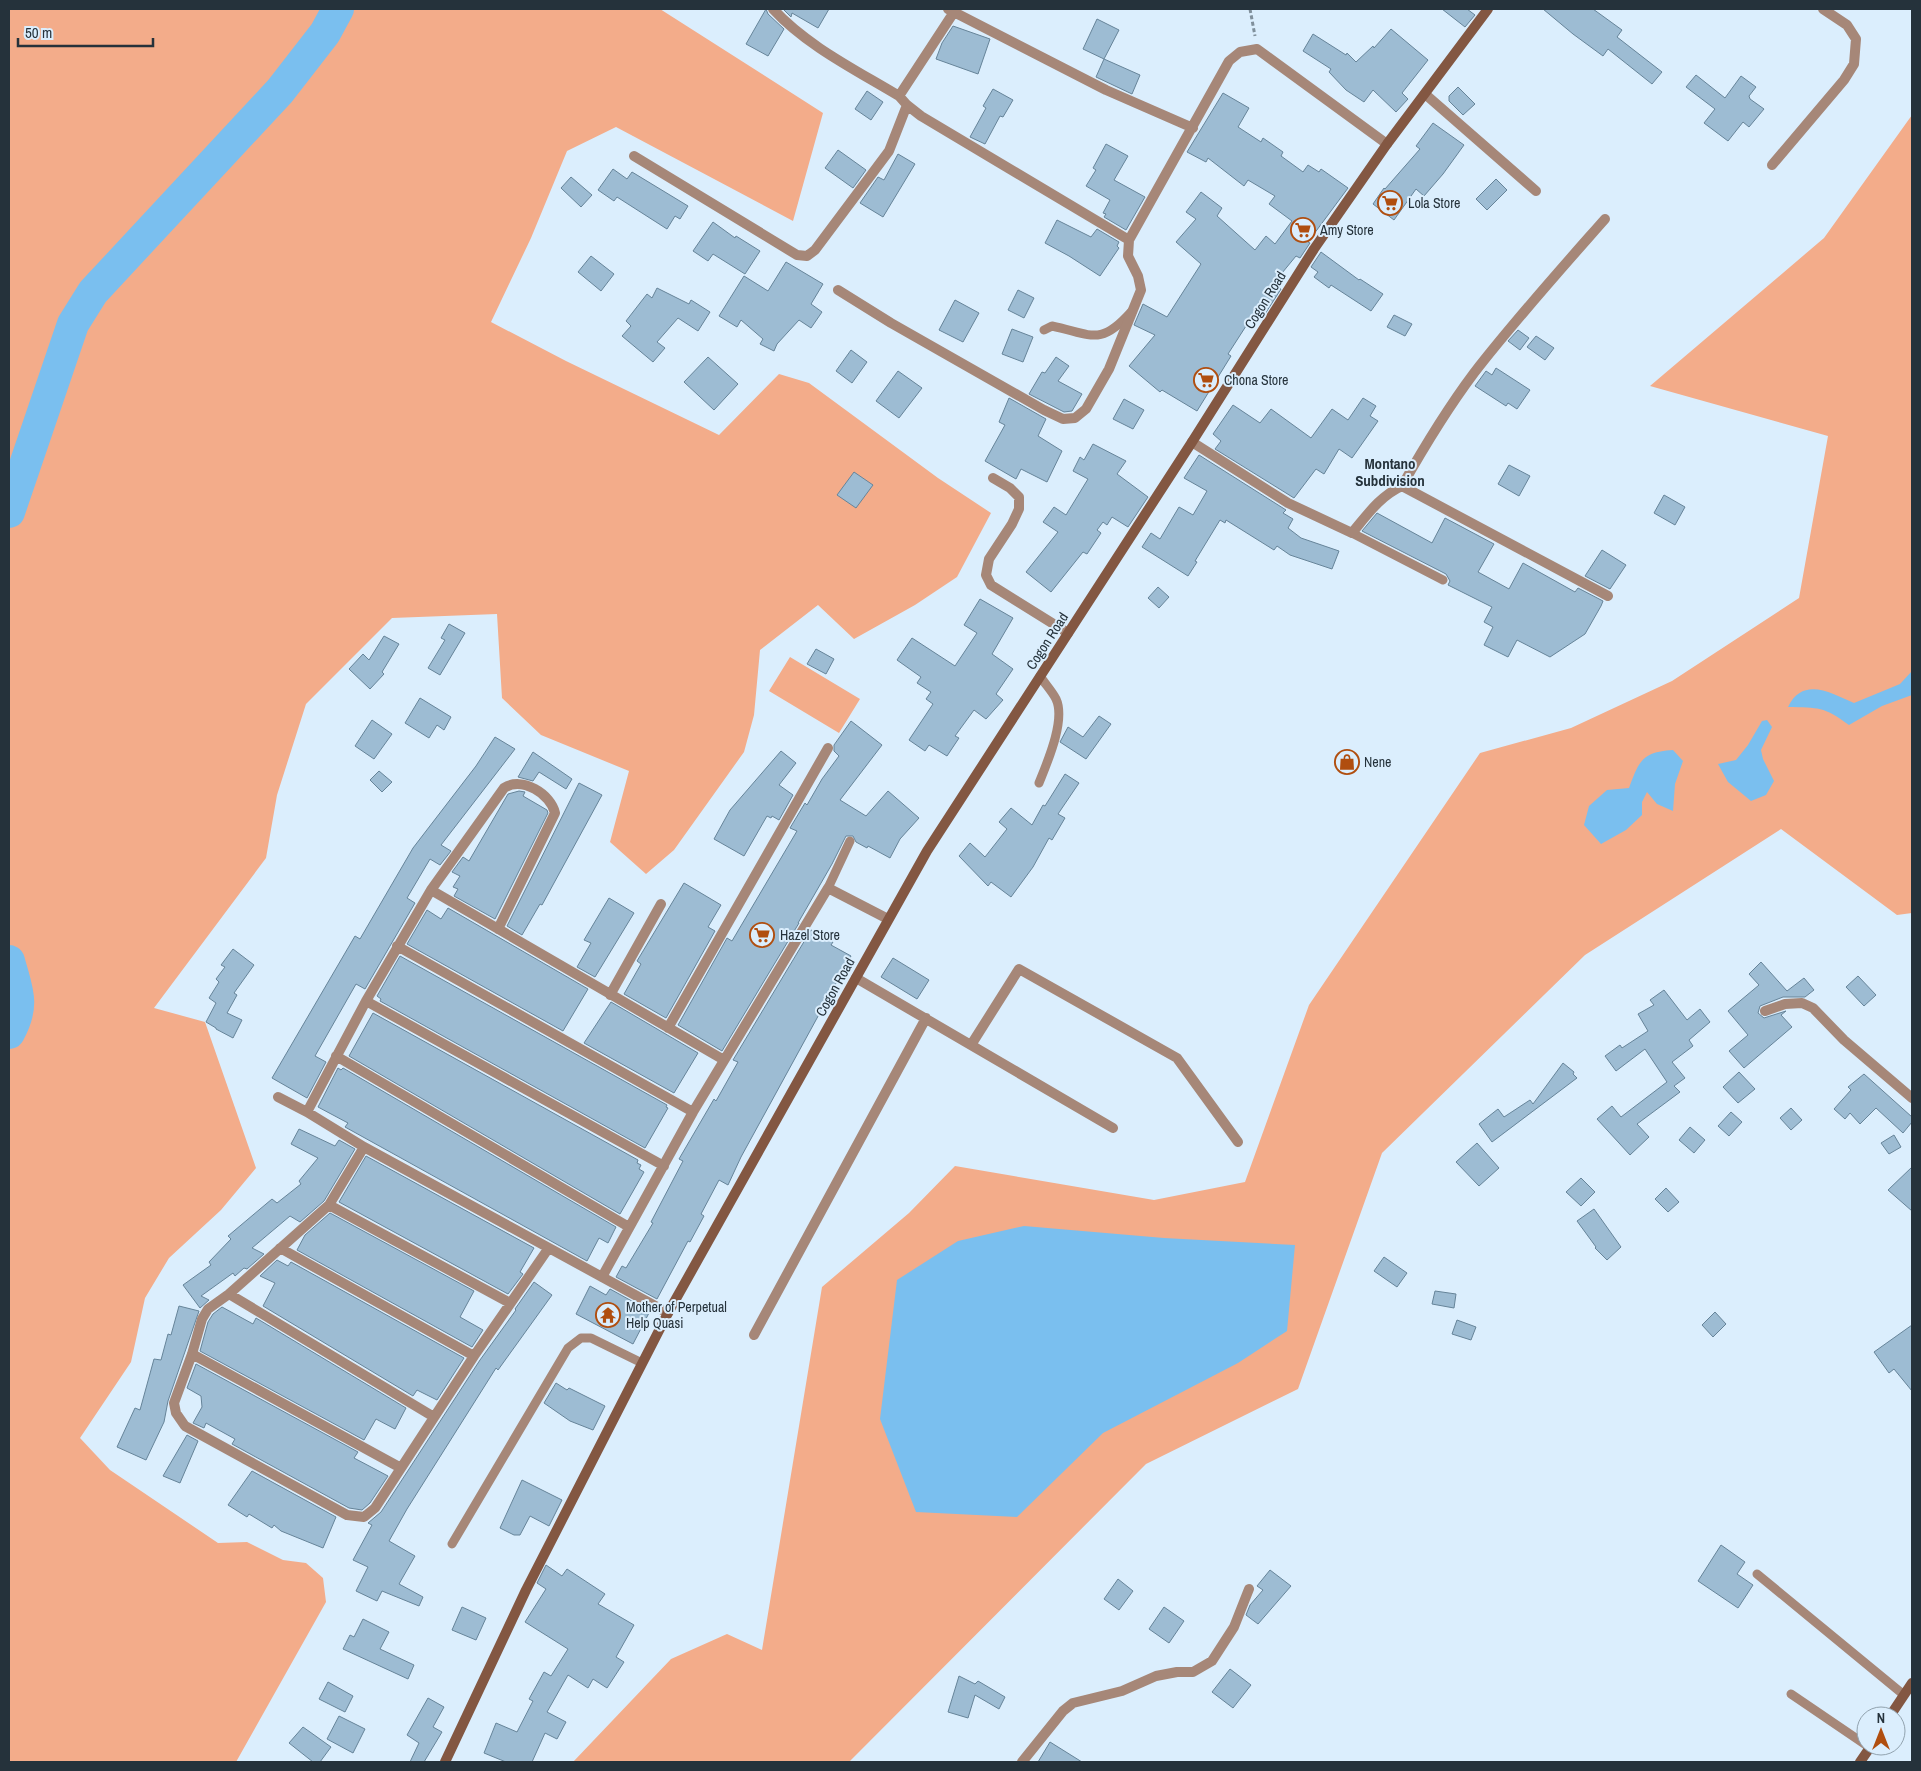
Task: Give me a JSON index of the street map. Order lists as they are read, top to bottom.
{
  "streets": {
    "street": ["Cogon Road"]
  },
  "districts": ["Montano Subdivision"],
  "places": {
    "supermarket": [
      "Lola Store",
      "Amy Store",
      "Chona Store",
      "Hazel Store"
    ],
    "shop": ["Nene"],
    "temple": ["Mother of Perpetual Help Quasi"]
  },
  "scale_bar": "50 m",
  "north": "top"
}
